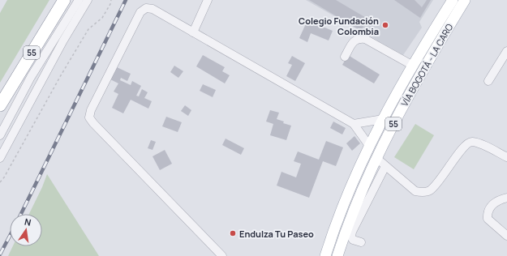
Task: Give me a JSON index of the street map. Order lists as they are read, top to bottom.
{
  "streets": {
    "highway": ["55"],
    "main road": ["VÍA BOGOTÁ - LA CARO"]
  },
  "places": ["Colegio Fundación Colombia", "Endulza Tu Paseo"],
  "north": "top"
}
